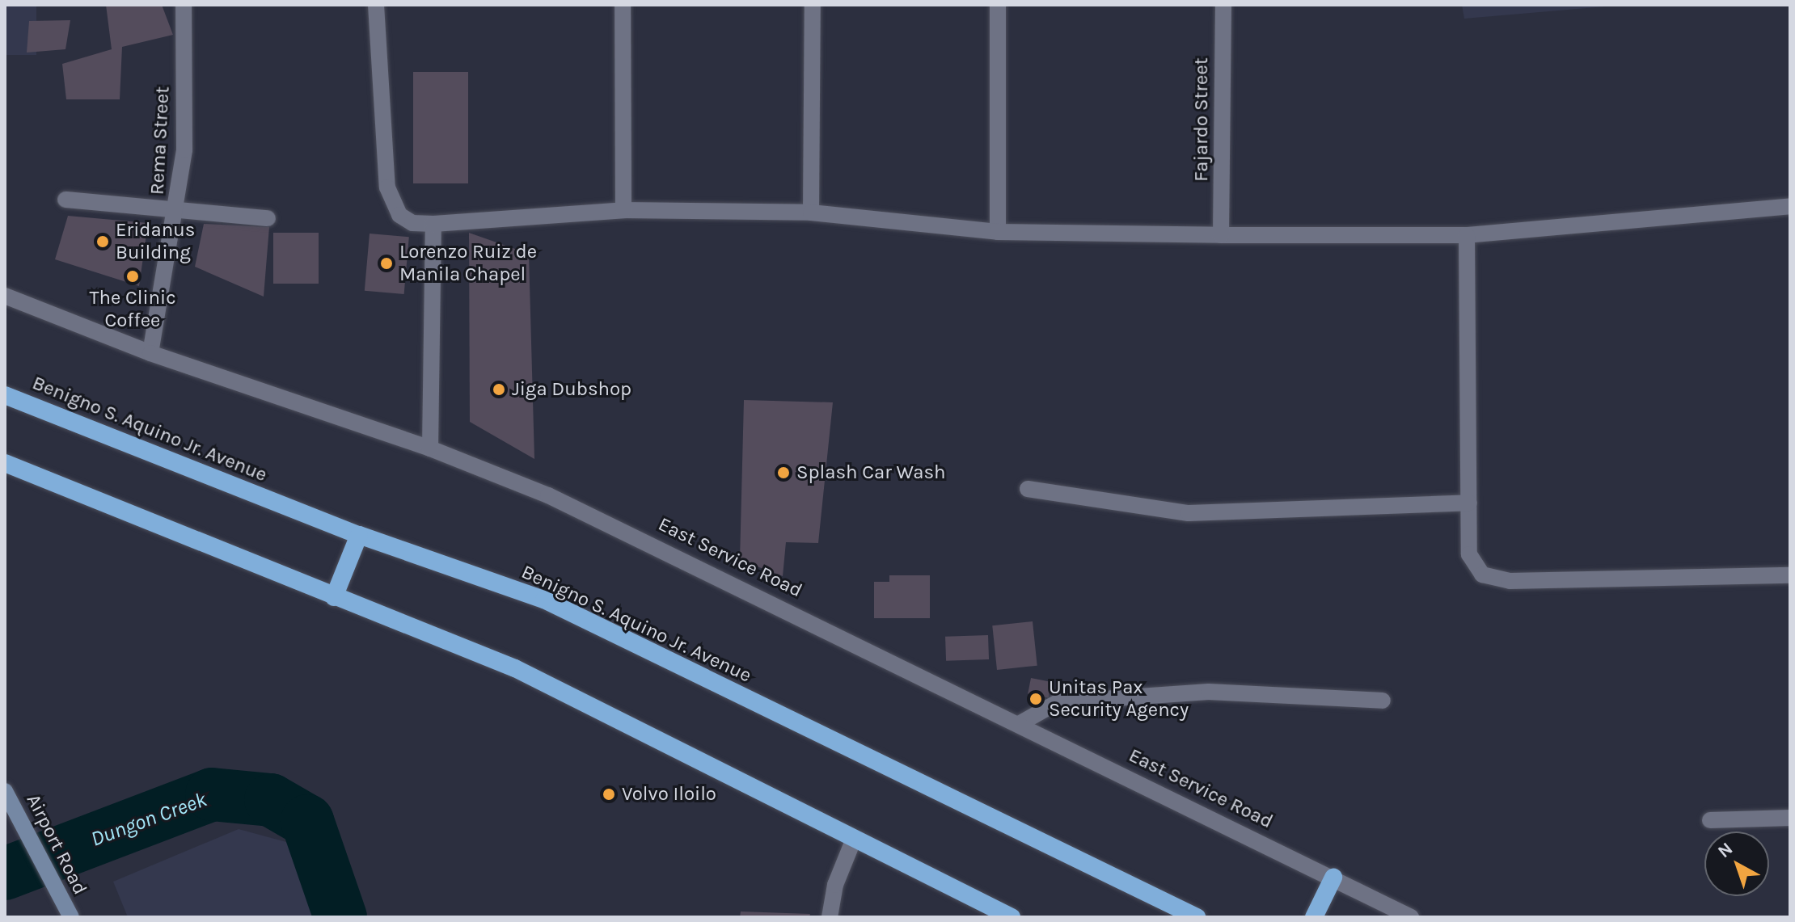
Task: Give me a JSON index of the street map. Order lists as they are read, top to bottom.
{
  "streets": {
    "highway": ["Benigno S. Aquino Jr. Avenue"],
    "main road": ["Airport Road"],
    "street": ["Fajardo Street", "Rema Street", "East Service Road"]
  },
  "crossings": [
    ["Rema Street", "East Service Road"]
  ],
  "water": ["Dungon Creek"],
  "places": [
    "Eridanus Building",
    "Lorenzo Ruiz de Manila Chapel",
    "The Clinic Coffee",
    "Jiga Dubshop",
    "Splash Car Wash",
    "Unitas Pax Security Agency",
    "Volvo Iloilo"
  ],
  "north": "top left"
}
